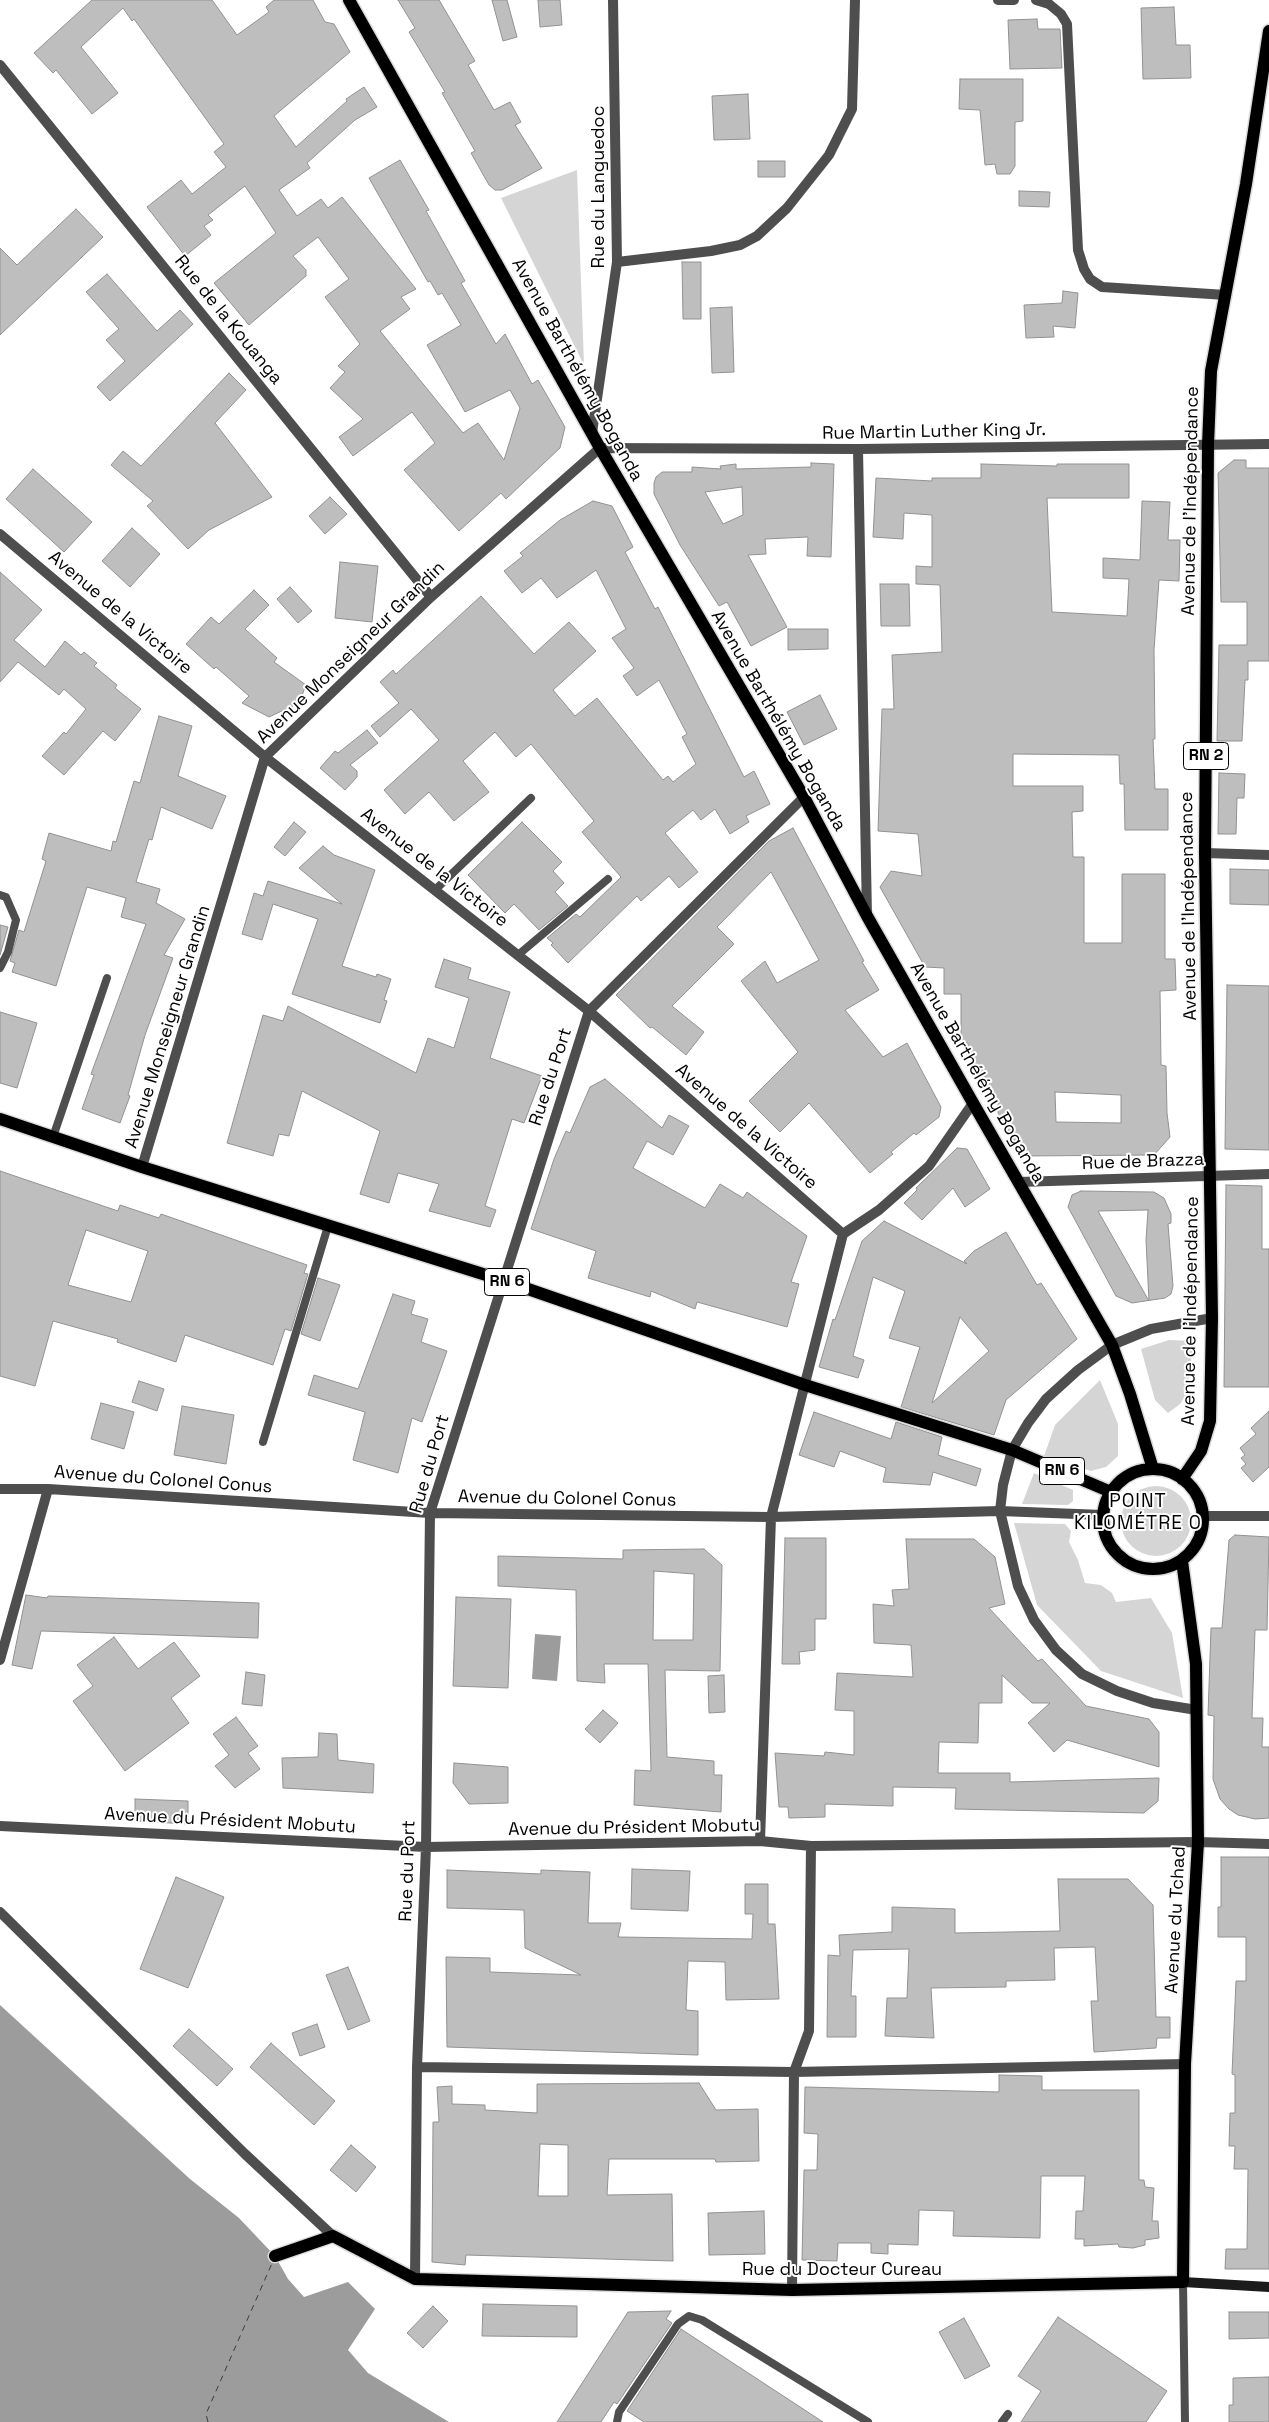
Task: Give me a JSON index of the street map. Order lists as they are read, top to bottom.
{
  "streets": {
    "main road": [
      "Avenue Barthélémy Boganda",
      "Avenue de l'Indépendance",
      "RN 2",
      "RN 6",
      "Avenue du Tchad",
      "Rue du Docteur Cureau"
    ],
    "street": [
      "Rue du Languedoc",
      "Rue de la Kouanga",
      "Rue Martin Luther King Jr.",
      "Avenue de la Victoire",
      "Avenue Monseigneur Grandin",
      "Rue du Port",
      "Rue de Brazza",
      "Avenue du Colonel Conus",
      "Avenue du Président Mobutu"
    ]
  },
  "crossings": [
    ["Rue du Languedoc", "Avenue Barthélémy Boganda"],
    ["Rue de la Kouanga", "Avenue Monseigneur Grandin"],
    ["Avenue Barthélémy Boganda", "Rue Martin Luther King Jr."],
    ["Avenue Barthélémy Boganda", "Avenue de l'Indépendance"],
    ["Avenue Barthélémy Boganda", "Avenue Monseigneur Grandin"],
    ["Avenue Barthélémy Boganda", "Rue du Port"],
    ["Avenue Barthélémy Boganda", "Rue de Brazza"],
    ["Avenue Barthélémy Boganda", "RN 6"],
    ["Avenue Barthélémy Boganda", "Avenue du Colonel Conus"],
    ["Avenue Barthélémy Boganda", "Avenue du Tchad"],
    ["Rue Martin Luther King Jr.", "Avenue de l'Indépendance"],
    ["Rue Martin Luther King Jr.", "Avenue Monseigneur Grandin"],
    ["Avenue de l'Indépendance", "Rue de Brazza"],
    ["Avenue de l'Indépendance", "RN 6"],
    ["Avenue de l'Indépendance", "Avenue du Colonel Conus"],
    ["Avenue de l'Indépendance", "Avenue du Tchad"],
    ["Avenue de la Victoire", "Avenue Monseigneur Grandin"],
    ["Avenue de la Victoire", "Rue du Port"],
    ["Avenue Monseigneur Grandin", "RN 6"],
    ["Rue du Port", "RN 6"],
    ["Rue du Port", "Avenue du Colonel Conus"],
    ["Rue du Port", "Avenue du Président Mobutu"],
    ["Rue du Port", "Rue du Docteur Cureau"],
    ["RN 6", "Avenue du Colonel Conus"],
    ["RN 6", "Avenue du Tchad"],
    ["Avenue du Colonel Conus", "Avenue du Tchad"],
    ["Avenue du Président Mobutu", "Avenue du Tchad"],
    ["Avenue du Tchad", "Rue du Docteur Cureau"]
  ],
  "districts": ["POINT KILOMÉTRE 0"]
}
